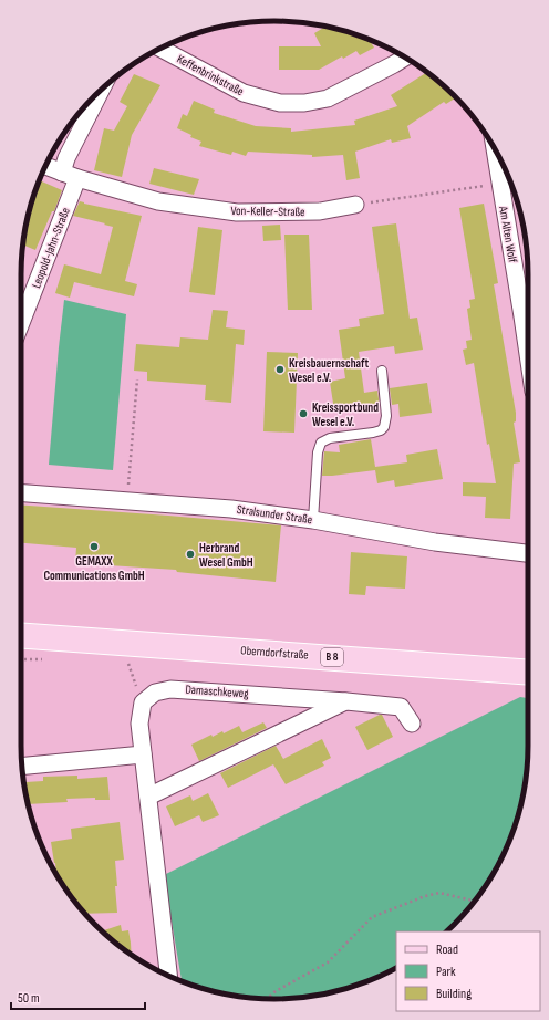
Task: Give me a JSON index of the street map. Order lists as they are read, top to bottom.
{
  "streets": {
    "main road": ["Oberndorfstraße", "B 8"],
    "street": [
      "Keffenbrinkstraße",
      "Von-Keller-Straße",
      "Am Alten Wolf",
      "Leopold-Jahn-Straße",
      "Stralsunder Straße",
      "Damaschkeweg"
    ]
  },
  "crossings": [
    ["Von-Keller-Straße", "Leopold-Jahn-Straße"]
  ],
  "places": [
    "Kreisbauernschaft Wesel e.V.",
    "Kreissportbund Wesel e.V.",
    "GEMAXX Communications GmbH",
    "Herbrand Wesel GmbH"
  ],
  "legend": ["Road", "Park", "Building"],
  "scale_bar": "50 m"
}
